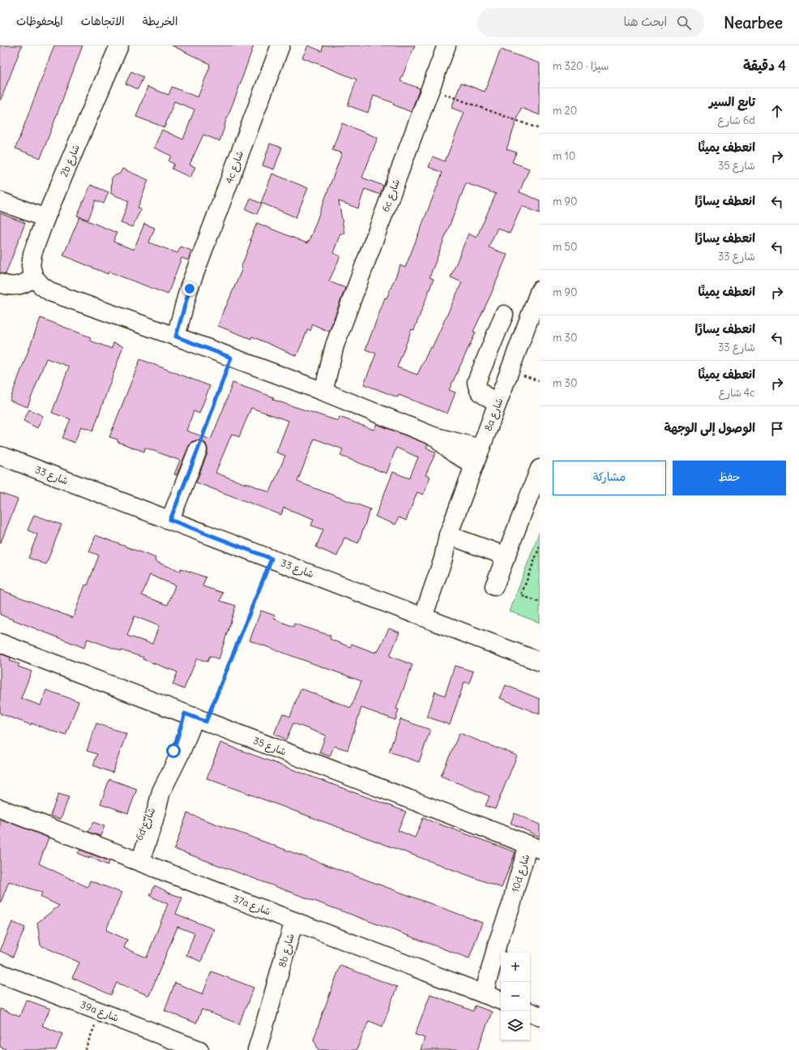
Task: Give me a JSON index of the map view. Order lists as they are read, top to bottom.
{
  "streets": {
    "street": [
      "2b شارع",
      "4c شارع",
      "6c شارع",
      "8a شارع",
      "شارع 33",
      "شارع 35",
      "6d شارع",
      "10d شارع",
      "37a شارع",
      "8b شارع",
      "39a شارع"
    ]
  },
  "crossings": [
    ["8a شارع", "شارع 33"],
    ["شارع 35", "6d شارع"],
    ["شارع 35", "10d شارع"],
    ["6d شارع", "37a شارع"],
    ["10d شارع", "37a شارع"],
    ["37a شارع", "8b شارع"]
  ],
  "page": {
    "header": "Nearbee",
    "search": "ابحث هنا",
    "nav": ["الخريطة", "الاتجاهات", "المحفوظات"],
    "heading": ["4 دقيقة", "سيرًا · 320 m"],
    "list": [
      ["تابع السير", "6d شارع", "20 m"],
      ["انعطف يمينًا", "شارع 35", "10 m"],
      ["انعطف يسارًا", "90 m"],
      ["انعطف يسارًا", "شارع 33", "50 m"],
      ["انعطف يمينًا", "90 m"],
      ["انعطف يسارًا", "شارع 33", "30 m"],
      ["انعطف يمينًا", "4c شارع", "30 m"],
      "الوصول إلى الوجهة"
    ],
    "buttons": ["حفظ", "مشاركة"],
    "map_buttons": ["+", "−"]
  }
}
